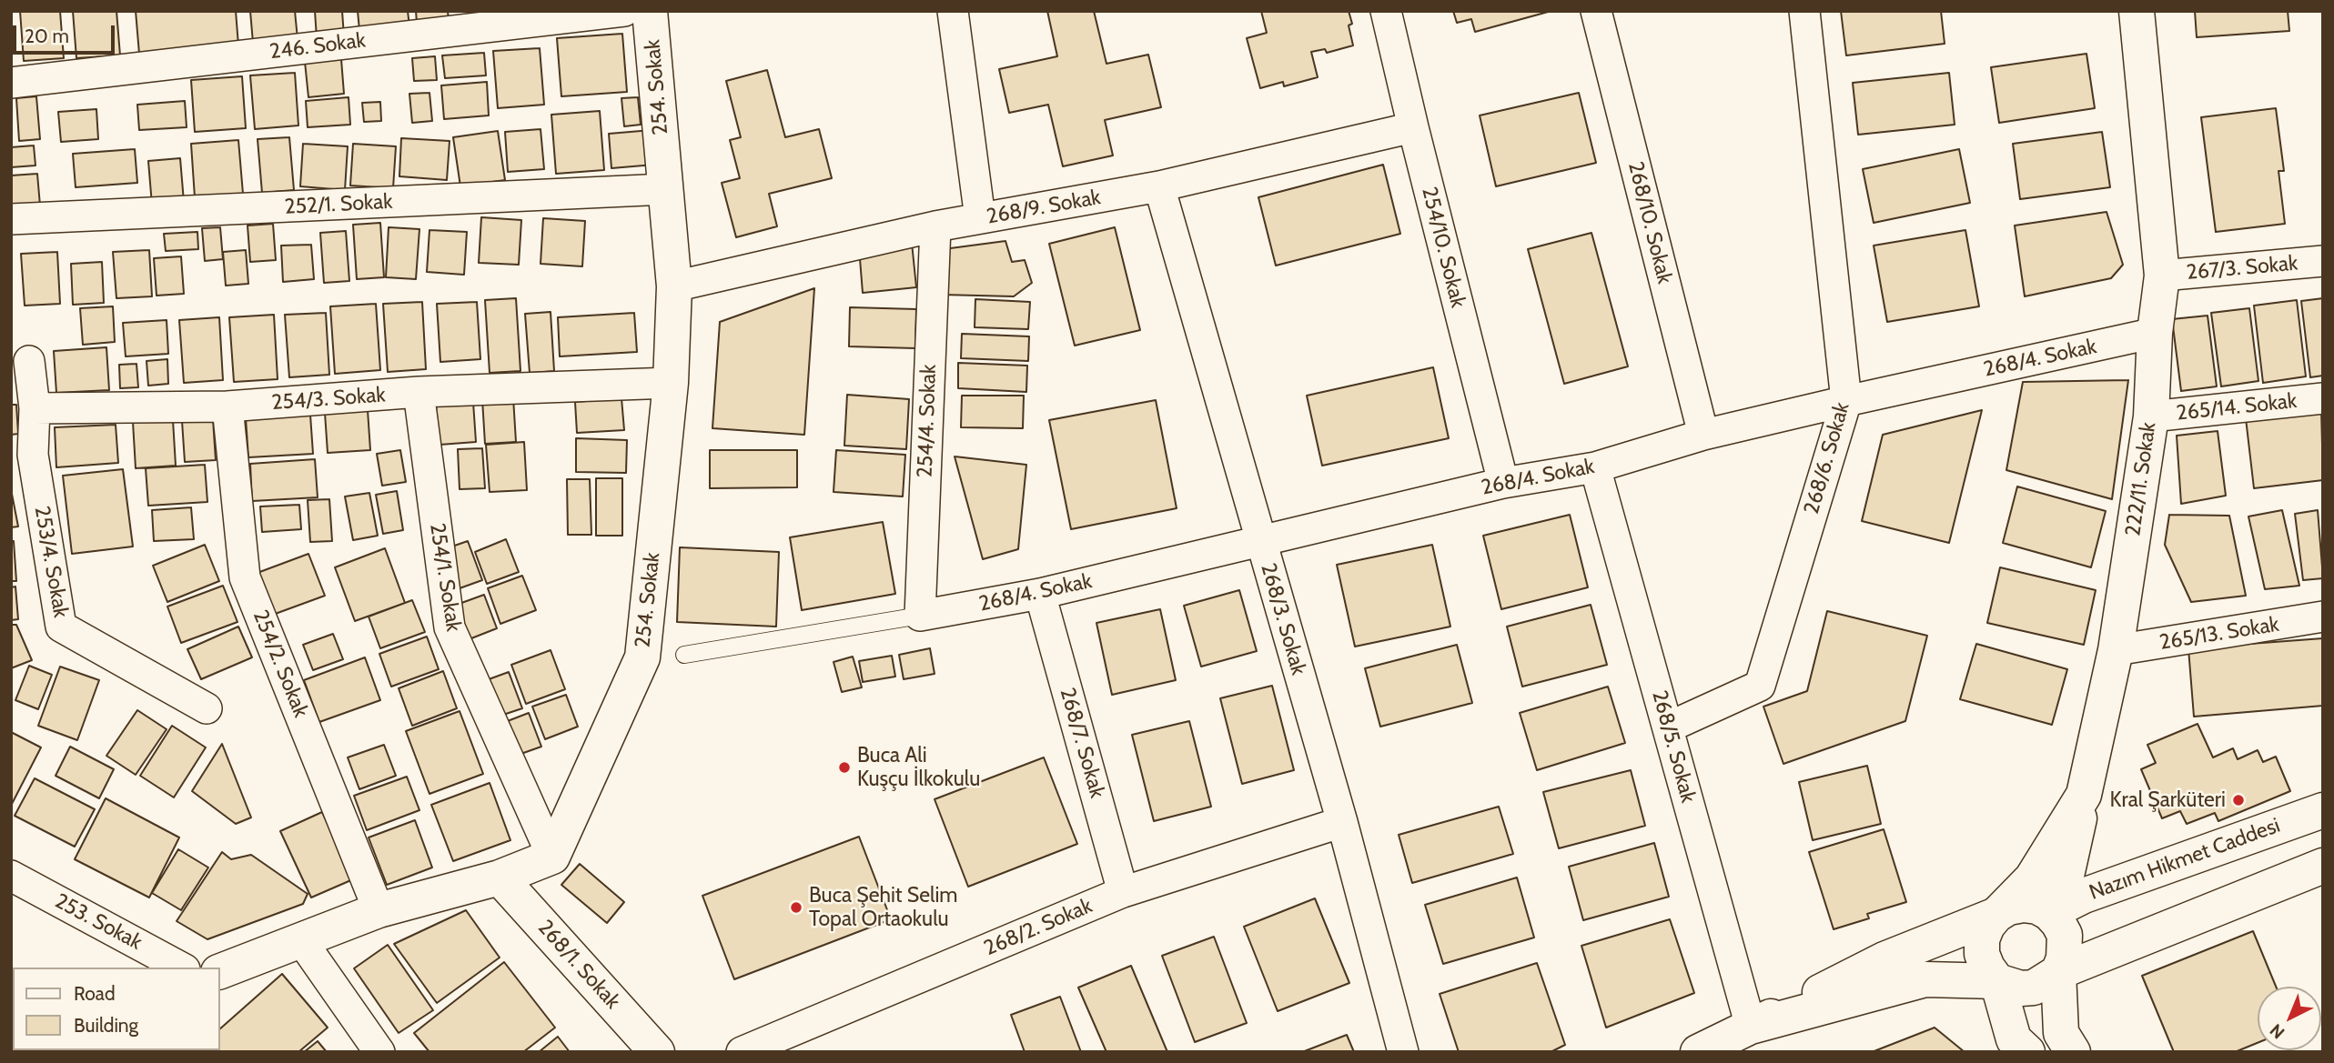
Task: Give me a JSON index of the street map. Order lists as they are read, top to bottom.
{
  "streets": {
    "street": [
      "246. Sokak",
      "254. Sokak",
      "252/1. Sokak",
      "268/9. Sokak",
      "268/10. Sokak",
      "254/10. Sokak",
      "267/3. Sokak",
      "268/4. Sokak",
      "254/3. Sokak",
      "265/14. Sokak",
      "254/4. Sokak",
      "268/6. Sokak",
      "222/11. Sokak",
      "253/4. Sokak",
      "254/1. Sokak",
      "268/3. Sokak",
      "265/13. Sokak",
      "254/2. Sokak",
      "268/7. Sokak",
      "268/5. Sokak",
      "Nazım Hikmet Caddesi",
      "253. Sokak",
      "268/2. Sokak",
      "268/1. Sokak"
    ]
  },
  "crossings": [
    ["254. Sokak", "252/1. Sokak"],
    ["254. Sokak", "268/9. Sokak"],
    ["254. Sokak", "254/3. Sokak"],
    ["254. Sokak", "254/1. Sokak"],
    ["268/9. Sokak", "254/10. Sokak"],
    ["268/9. Sokak", "254/4. Sokak"],
    ["268/9. Sokak", "268/3. Sokak"],
    ["268/10. Sokak", "268/4. Sokak"],
    ["254/10. Sokak", "268/4. Sokak"],
    ["267/3. Sokak", "222/11. Sokak"],
    ["268/4. Sokak", "254/4. Sokak"],
    ["268/4. Sokak", "268/6. Sokak"],
    ["268/4. Sokak", "222/11. Sokak"],
    ["268/4. Sokak", "268/3. Sokak"],
    ["268/4. Sokak", "268/7. Sokak"],
    ["268/4. Sokak", "268/5. Sokak"],
    ["254/3. Sokak", "253/4. Sokak"],
    ["254/3. Sokak", "254/1. Sokak"],
    ["254/3. Sokak", "254/2. Sokak"],
    ["265/14. Sokak", "222/11. Sokak"],
    ["268/6. Sokak", "268/5. Sokak"],
    ["222/11. Sokak", "265/13. Sokak"],
    ["222/11. Sokak", "Nazım Hikmet Caddesi"],
    ["268/3. Sokak", "268/2. Sokak"],
    ["268/7. Sokak", "268/2. Sokak"]
  ],
  "places": ["Buca Ali Kuşçu İlkokulu", "Kral Şarküteri", "Buca Şehit Selim Topal Ortaokulu"],
  "legend": ["Road", "Building"],
  "scale_bar": "20 m",
  "north": "bottom left"
}
